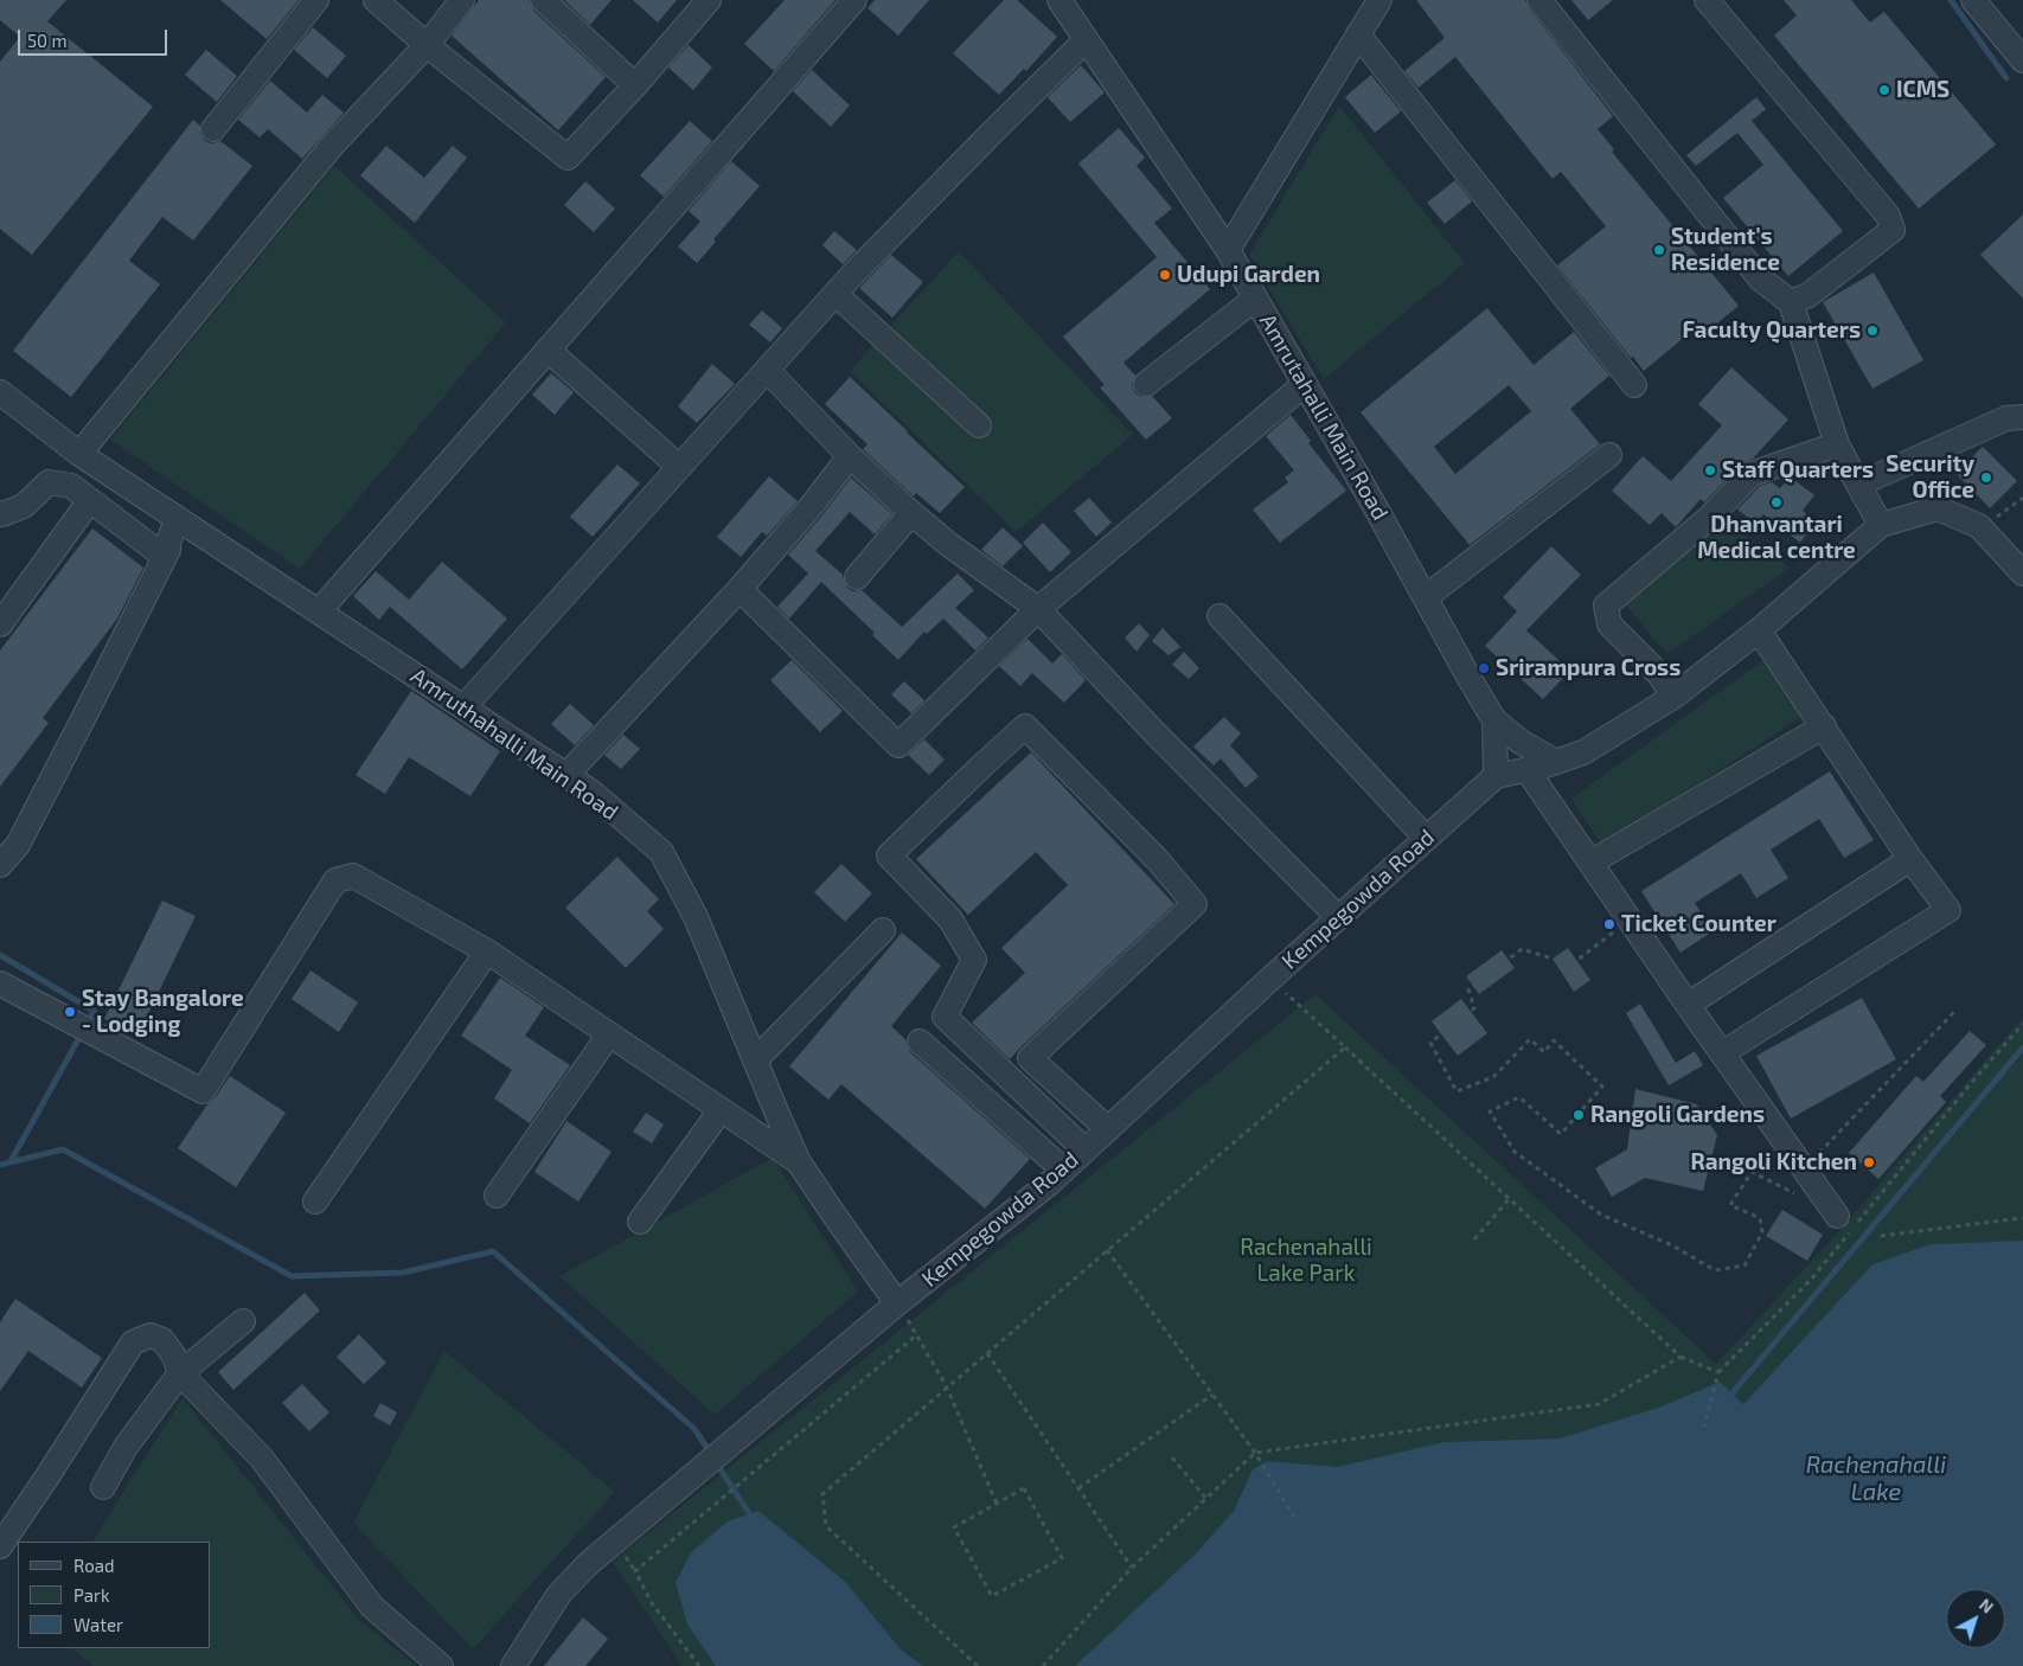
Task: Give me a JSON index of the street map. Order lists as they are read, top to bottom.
{
  "streets": {
    "street": ["Amrutahalli Main Road", "Amruthahalli Main Road", "Kempegowda Road"]
  },
  "crossings": [
    ["Amrutahalli Main Road", "Kempegowda Road"],
    ["Amruthahalli Main Road", "Kempegowda Road"]
  ],
  "water": ["Rachenahalli Lake"],
  "parks": ["Rachenahalli Lake Park"],
  "places": [
    "ICMS",
    "Student's Residence",
    "Udupi Garden",
    "Faculty Quarters",
    "Staff Quarters",
    "Security Office",
    "Dhanvantari Medical centre",
    "Srirampura Cross",
    "Ticket Counter",
    "Stay Bangalore - Lodging",
    "Rangoli Gardens",
    "Rangoli Kitchen"
  ],
  "legend": ["Road", "Park", "Water"],
  "scale_bar": "50 m",
  "north": "top right"
}
